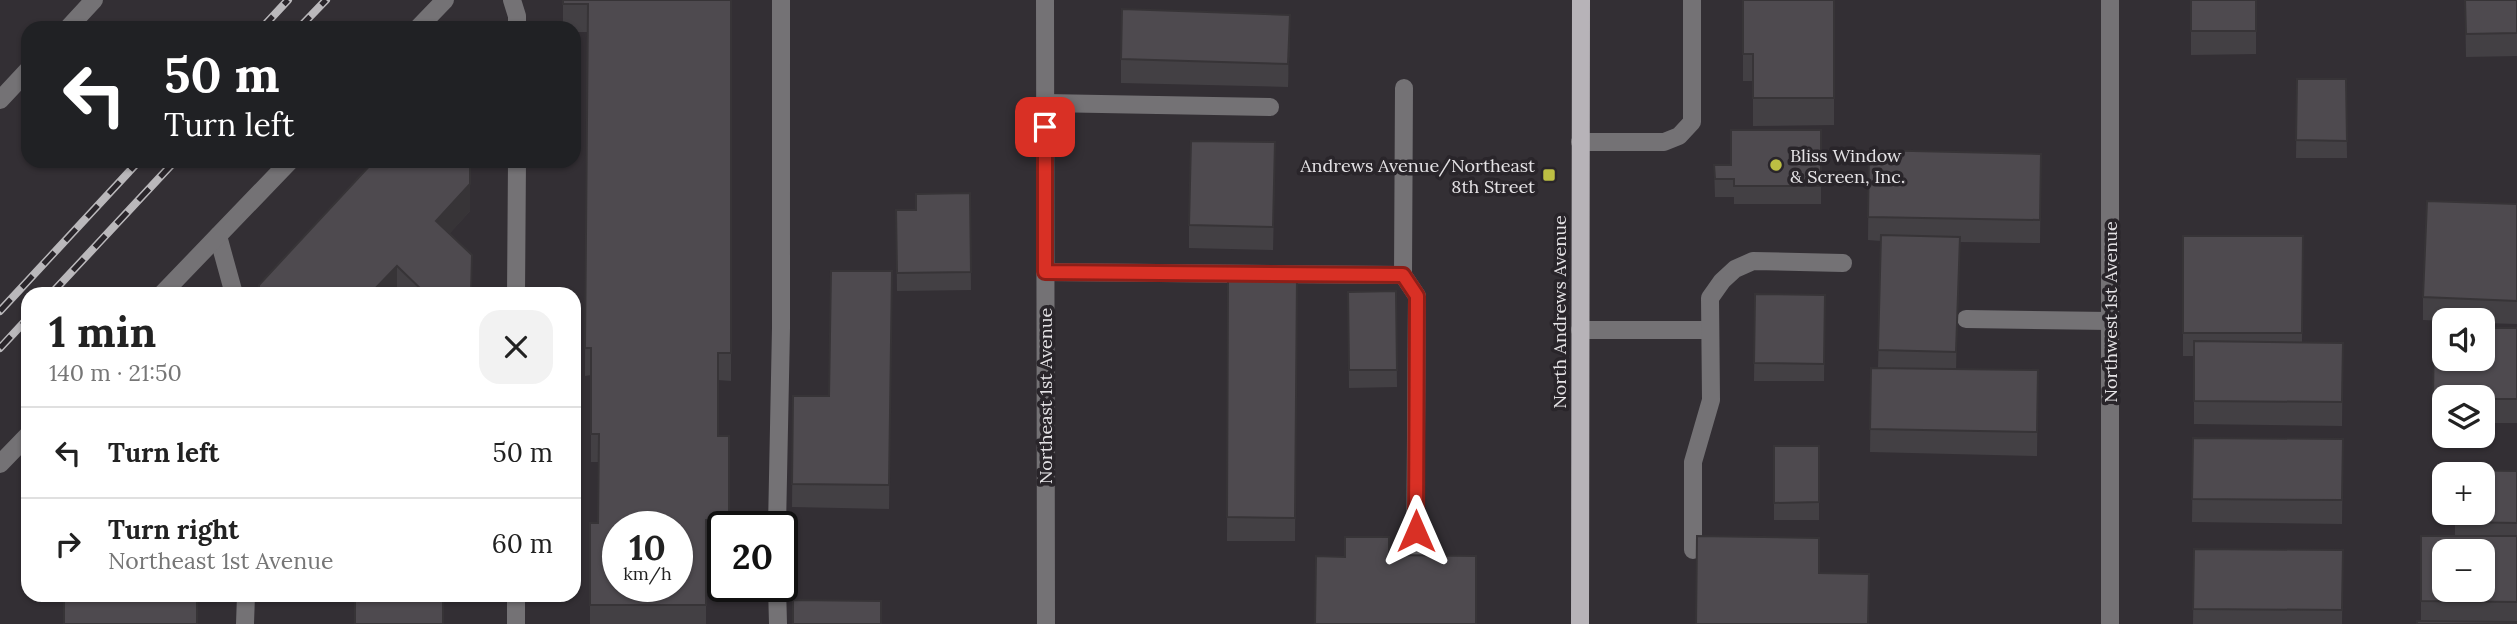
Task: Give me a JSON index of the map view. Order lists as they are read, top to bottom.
{
  "streets": {
    "main road": ["North Andrews Avenue"],
    "street": ["Northwest 1st Avenue", "Northeast 1st Avenue"]
  },
  "places": {
    "other": ["Bliss Window & Screen, Inc."],
    "transit": ["Andrews Avenue/Northeast 8th Street"]
  },
  "page": {
    "turn": ["50 m", "Turn left"],
    "heading": ["1 min", "140 m · 21:50"],
    "map_buttons": ["+", "−"],
    "list": [
      {
        "name": "Turn left",
        "value": "50 m"
      },
      {
        "name": "Turn right",
        "note": "Northeast 1st Avenue",
        "value": "60 m"
      }
    ],
    "speed": "10 km/h",
    "limit": "20"
  }
}
